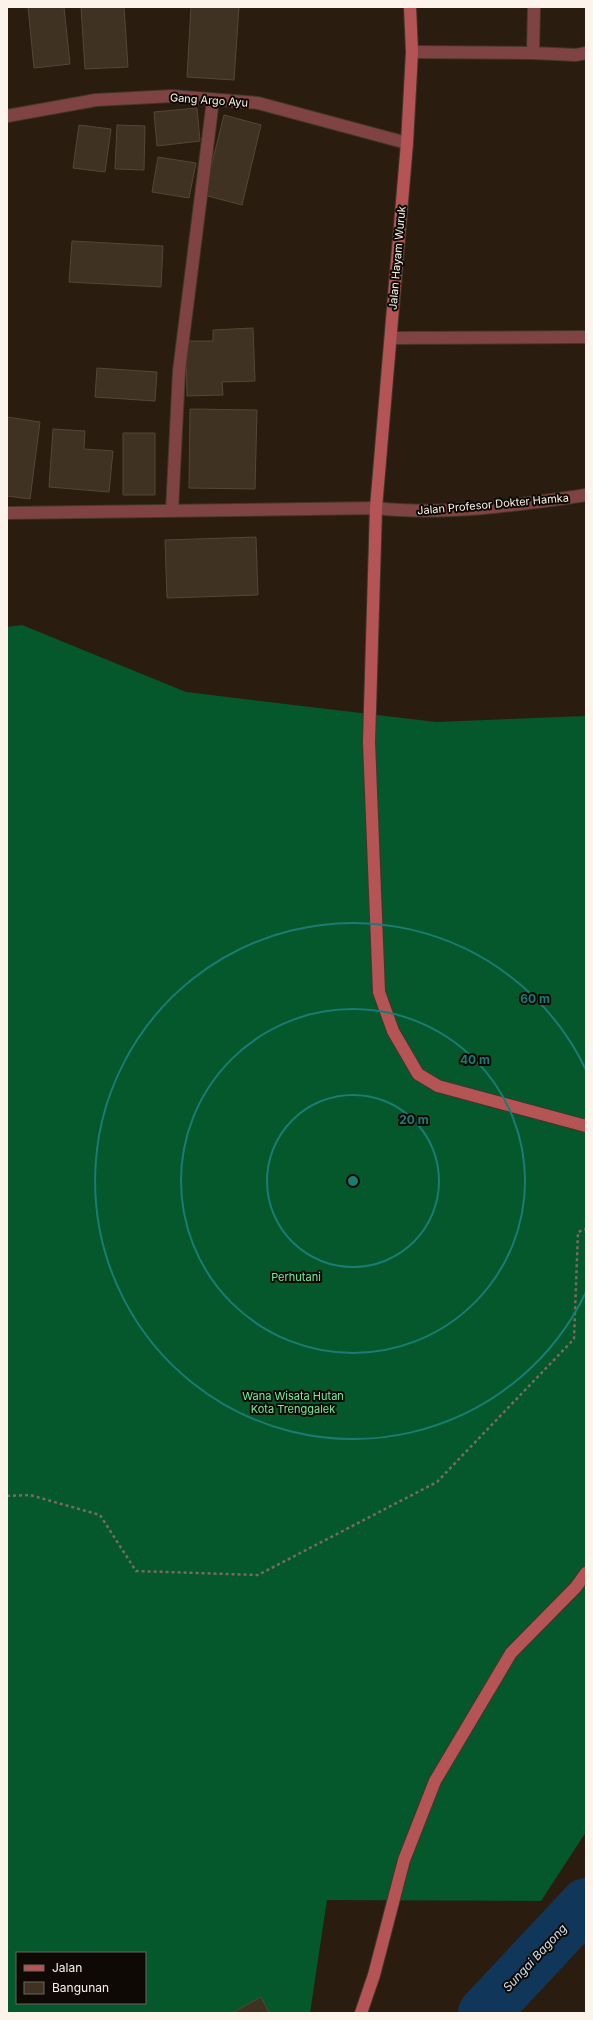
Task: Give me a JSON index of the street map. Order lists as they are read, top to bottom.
{
  "streets": {
    "street": ["Gang Argo Ayu", "Jalan Hayam Wuruk", "Jalan Profesor Dokter Hamka"]
  },
  "crossings": [
    ["Gang Argo Ayu", "Jalan Hayam Wuruk"],
    ["Jalan Hayam Wuruk", "Jalan Profesor Dokter Hamka"]
  ],
  "water": ["Sungai Bagong"],
  "parks": ["Perhutani", "Wana Wisata Hutan Kota Trenggalek"],
  "legend": ["Jalan", "Bangunan"],
  "rings": ["60 m", "40 m", "20 m"]
}
